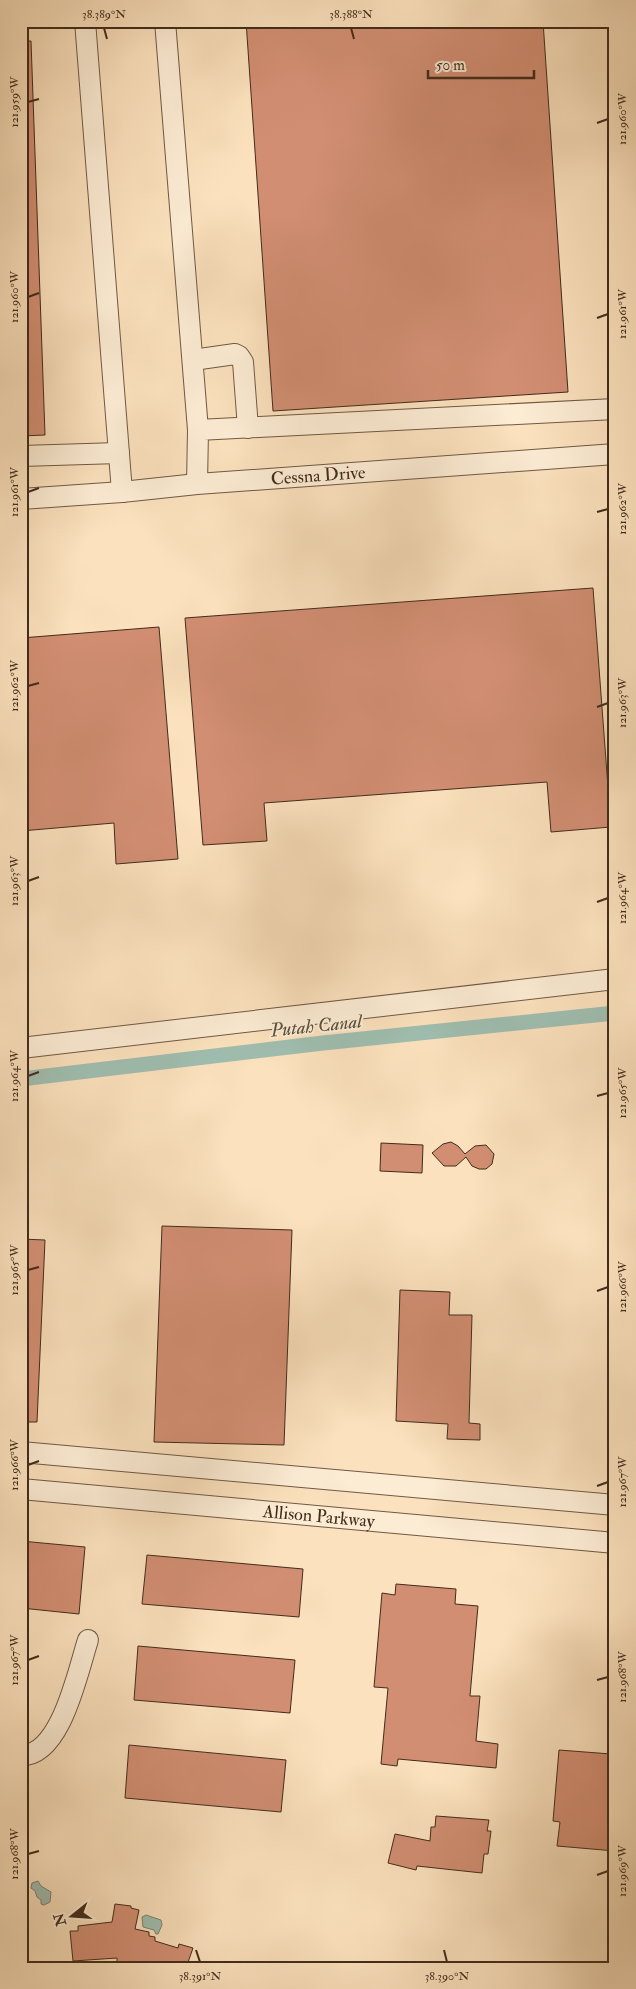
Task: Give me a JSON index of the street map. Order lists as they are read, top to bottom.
{
  "streets": {
    "street": ["Cessna Drive", "Allison Parkway"]
  },
  "water": ["Putah Canal"],
  "scale_bar": "50 m",
  "north": "left",
  "coordinates": [
    "38.389°N",
    "38.388°N",
    "121.959°W",
    "121.960°W",
    "121.961°W",
    "121.962°W",
    "121.963°W",
    "121.964°W",
    "121.965°W",
    "121.966°W",
    "121.967°W",
    "121.968°W",
    "121.969°W",
    "38.391°N",
    "38.390°N"
  ]
}
